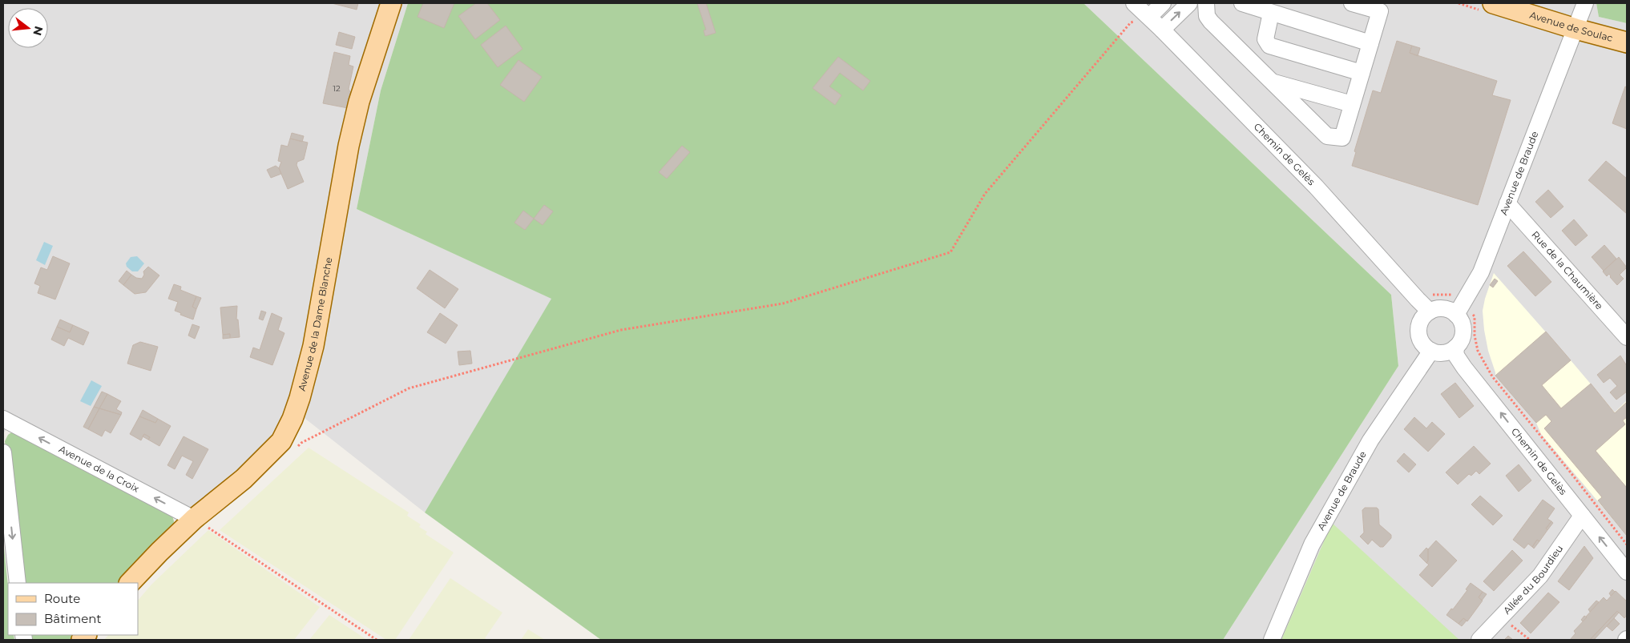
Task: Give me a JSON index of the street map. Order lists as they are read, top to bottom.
{
  "streets": {
    "main road": ["Avenue de Soulac", "Avenue de la Dame Blanche"],
    "street": [
      "Chemin de Gelès",
      "Avenue de Braude",
      "Rue de la Chaumière",
      "Avenue de la Croix",
      "Allée du Bourdieu"
    ]
  },
  "crossings": [
    ["Avenue de Soulac", "Avenue de Braude"],
    ["Chemin de Gelès", "Avenue de Braude"],
    ["Chemin de Gelès", "Allée du Bourdieu"],
    ["Avenue de Braude", "Rue de la Chaumière"],
    ["Avenue de la Dame Blanche", "Avenue de la Croix"]
  ],
  "one_way": ["Chemin de Gelès", "Avenue de la Croix"],
  "house_numbers": ["12"],
  "legend": ["Route", "Bâtiment"],
  "north": "right"
}
